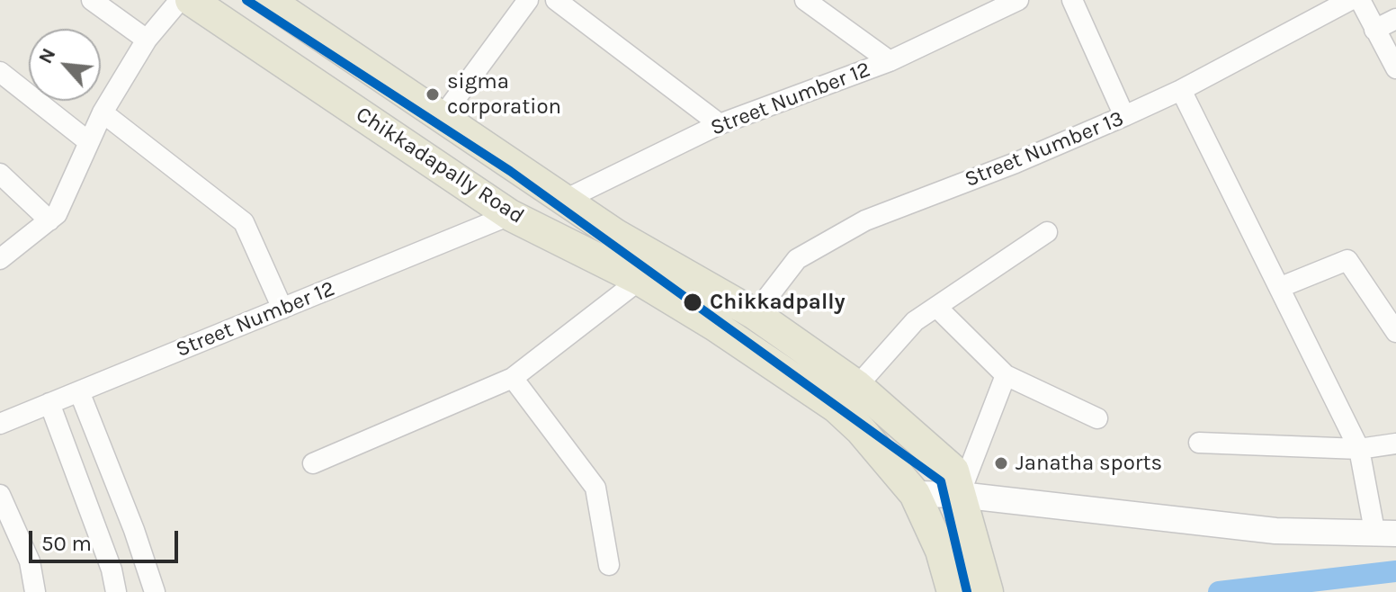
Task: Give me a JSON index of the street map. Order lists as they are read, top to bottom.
{
  "streets": {
    "main road": ["Chikkadapally Road"],
    "street": ["Street Number 12", "Street Number 13"]
  },
  "crossings": [
    ["Street Number 12", "Chikkadapally Road"],
    ["Street Number 13", "Chikkadapally Road"]
  ],
  "places": ["sigma corporation", "Chikkadpally", "Janatha sports"],
  "scale_bar": "50 m",
  "north": "top left"
}
